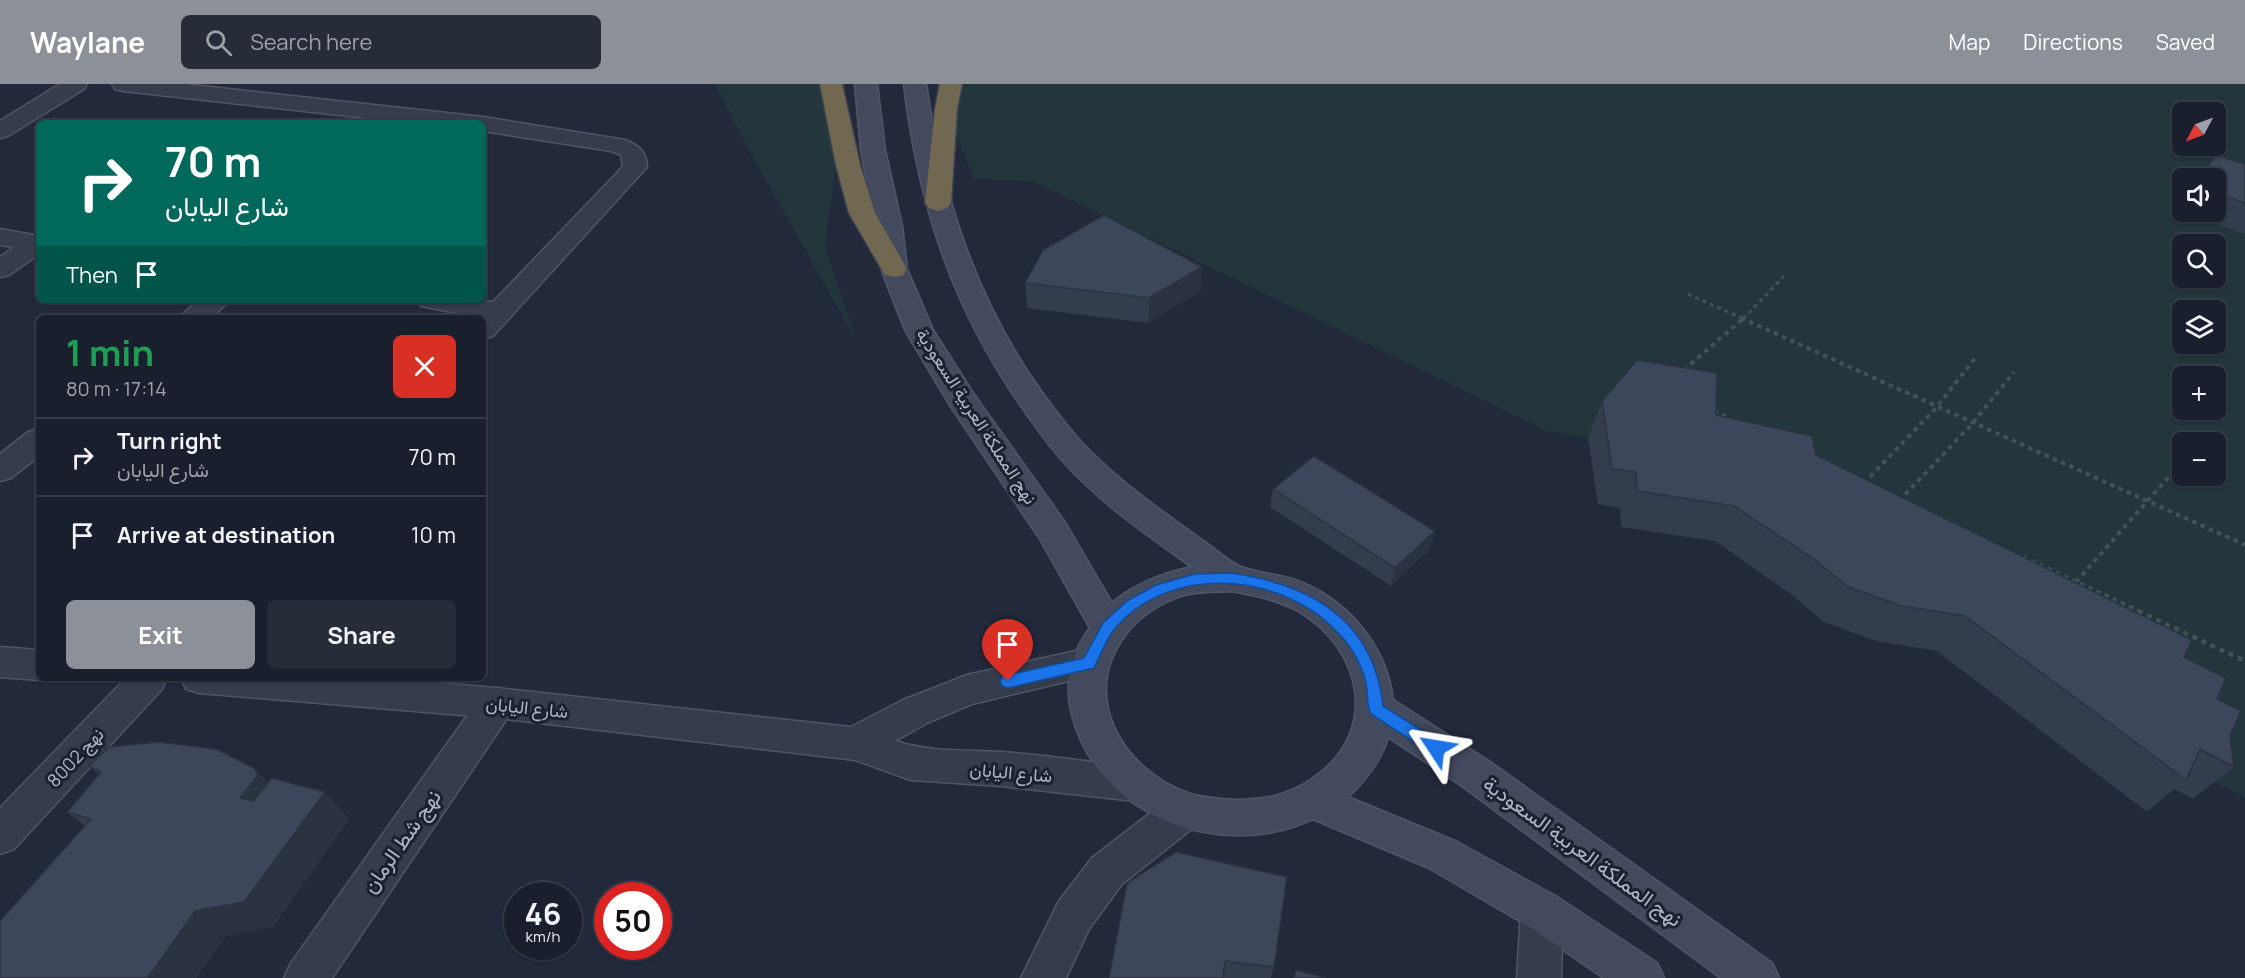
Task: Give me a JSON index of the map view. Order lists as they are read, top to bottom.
{
  "streets": {
    "main road": ["نهج المملكة العربية السعودية"],
    "street": ["شارع اليابان", "نهج 8002", "نهج شط الرمان"]
  },
  "crossings": [
    ["شارع اليابان", "نهج شط الرمان"]
  ],
  "north": "bottom left",
  "page": {
    "header": "Waylane",
    "search": "Search here",
    "nav": ["Map", "Directions", "Saved"],
    "map_buttons": ["+", "−"],
    "turn": ["70 m", "شارع اليابان"],
    "then": "Then",
    "heading": ["1 min", "80 m · 17:14"],
    "list": [
      {
        "name": "Turn right",
        "note": "شارع اليابان",
        "value": "70 m"
      },
      {
        "name": "Arrive at destination",
        "value": "10 m"
      }
    ],
    "buttons": ["Exit", "Share"],
    "speed": "46 km/h",
    "limit": "50"
  }
}
